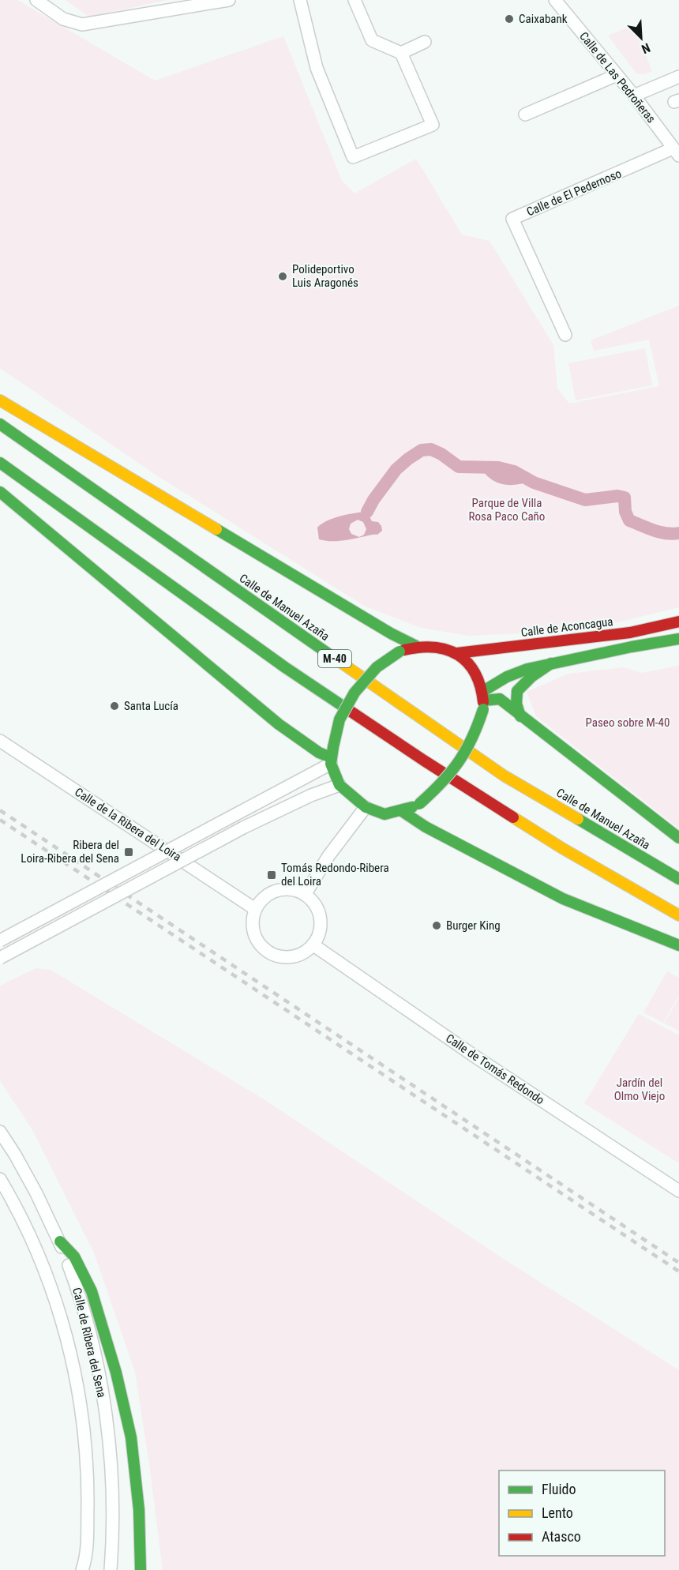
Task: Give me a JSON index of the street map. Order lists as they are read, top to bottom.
{
  "streets": {
    "main road": ["Calle de Manuel Azaña", "Calle de Aconcagua", "M-40"],
    "street": [
      "Calle de Las Pedroñeras",
      "Calle de El Pedernoso",
      "Calle de la Ribera del Loira",
      "Calle de Tomás Redondo",
      "Calle de Ribera del Sena"
    ]
  },
  "crossings": [
    ["Calle de Las Pedroñeras", "Calle de El Pedernoso"],
    ["Calle de la Ribera del Loira", "Calle de Tomás Redondo"]
  ],
  "parks": ["Parque de Villa Rosa Paco Caño", "Paseo sobre M-40", "Jardín del Olmo Viejo"],
  "places": {
    "other": [
      "Caixabank",
      "Polideportivo Luis Aragonés",
      "Santa Lucía",
      "Burger King"
    ],
    "transit": ["Ribera del Loira-Ribera del Sena", "Tomás Redondo-Ribera del Loira"]
  },
  "legend": ["Fluido", "Lento", "Atasco"],
  "north": "bottom right"
}
